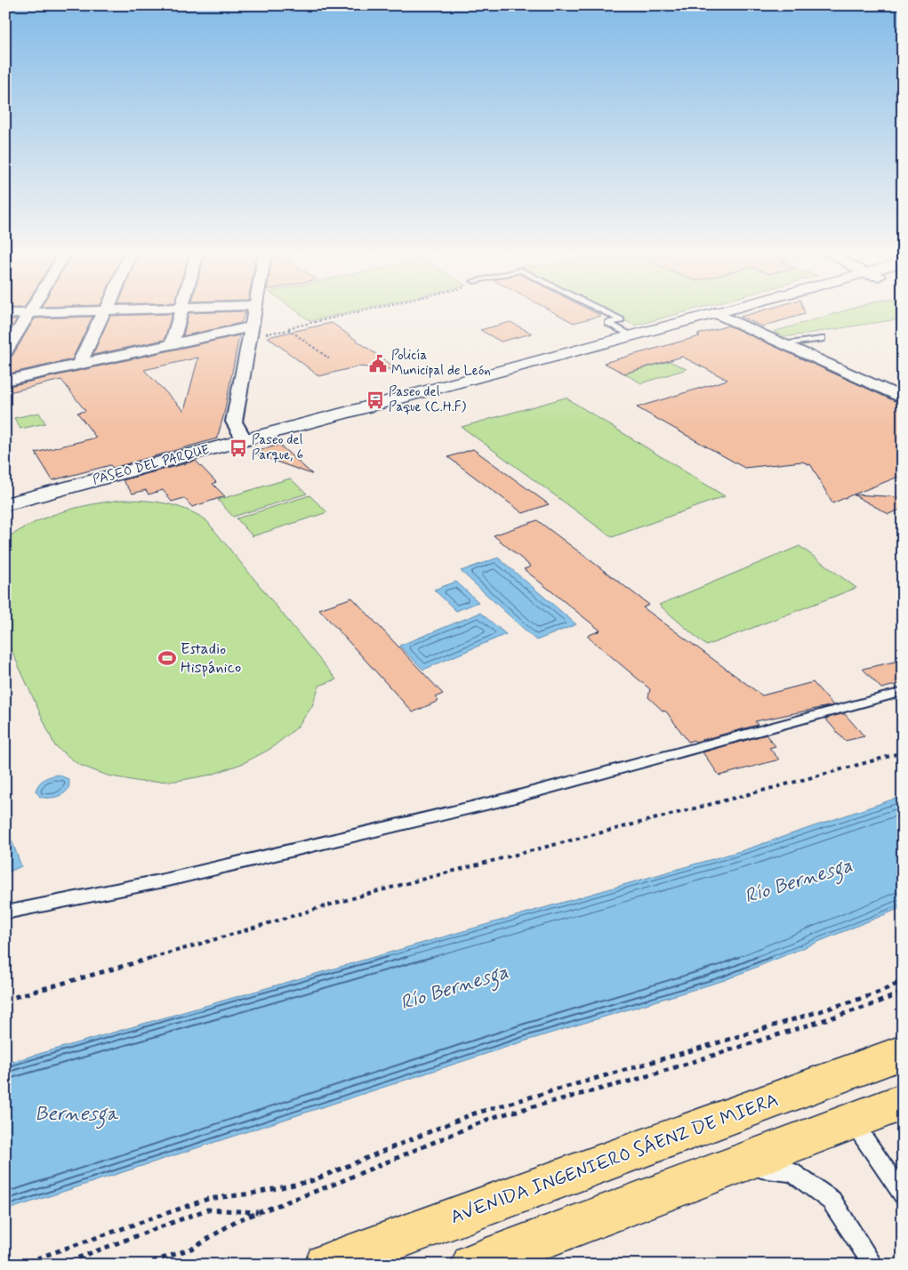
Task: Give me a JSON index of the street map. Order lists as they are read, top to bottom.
{
  "streets": {
    "main road": ["AVENIDA INGENIERO SÁENZ DE MIERA"],
    "street": ["PASEO DEL PARQUE"]
  },
  "water": ["Río Bernesga", "Bernesga"],
  "places": {
    "public building": ["Policía Municipal de León"],
    "bus stop": ["Paseo del Paque (C.H.F)", "Paseo del Parque, 6"],
    "sports": ["Estadio Hispánico"]
  }
}
